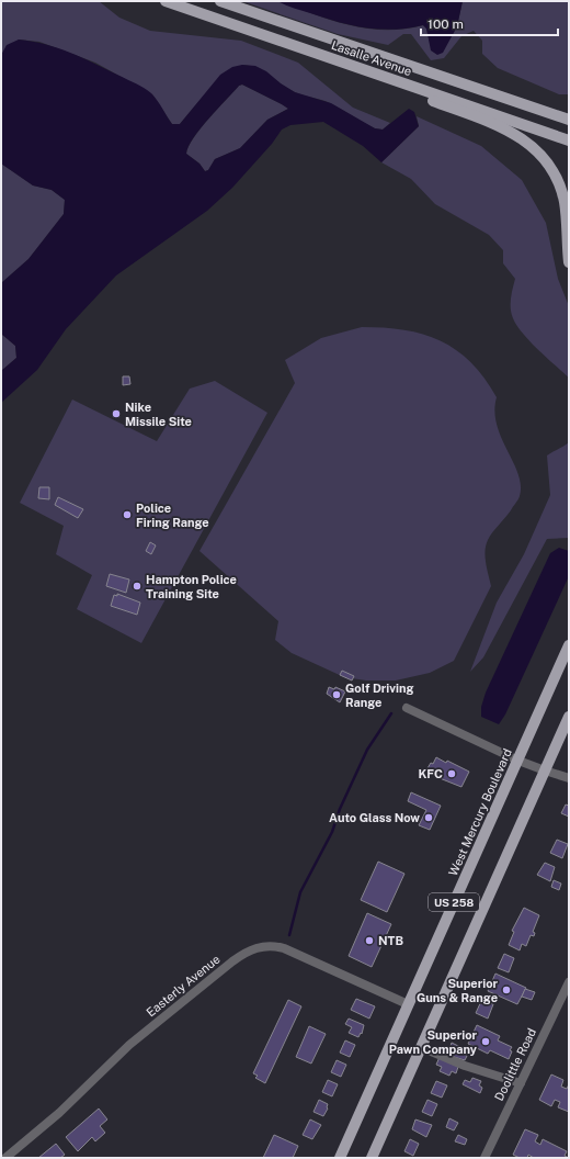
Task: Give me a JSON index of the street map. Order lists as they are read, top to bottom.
{
  "streets": {
    "main road": ["Lasalle Avenue", "West Mercury Boulevard", "US 258"],
    "street": ["Easterly Avenue", "Doolittle Road"]
  },
  "crossings": [
    ["West Mercury Boulevard", "Easterly Avenue"]
  ],
  "places": [
    "Nike Missile Site",
    "Police Firing Range",
    "Hampton Police Training Site",
    "Golf Driving Range",
    "KFC",
    "Auto Glass Now",
    "NTB",
    "Superior Guns & Range",
    "Superior Pawn Company"
  ],
  "scale_bar": "100 m"
}
